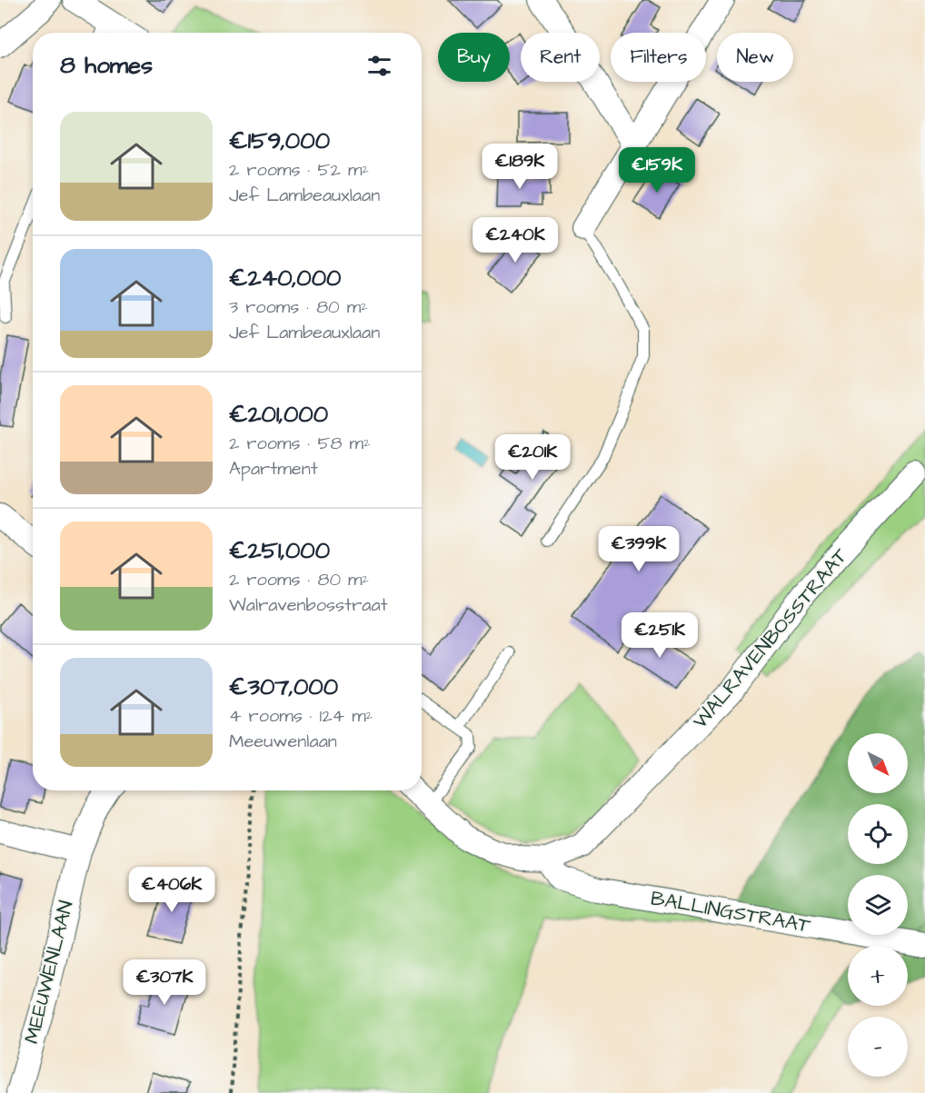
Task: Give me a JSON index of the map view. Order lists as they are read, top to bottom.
{
  "streets": {
    "street": ["WALRAVENBOSSTRAAT", "BALLINGSTRAAT", "MEEUWENLAAN"]
  },
  "crossings": [
    ["WALRAVENBOSSTRAAT", "BALLINGSTRAAT"]
  ],
  "north": "bottom right",
  "page": {
    "chip": [
      "Buy",
      "Rent",
      "Filters",
      "New"
    ],
    "heading": "8 homes",
    "list": [
      {
        "name": "€159,000",
        "note": "2 rooms · 52 m² · Jef Lambeauxlaan"
      },
      {
        "name": "€240,000",
        "note": "3 rooms · 80 m² · Jef Lambeauxlaan"
      },
      {
        "name": "€201,000",
        "note": "2 rooms · 58 m² · Apartment"
      },
      {
        "name": "€251,000",
        "note": "2 rooms · 80 m² · Walravenbosstraat"
      },
      {
        "name": "€307,000",
        "note": "4 rooms · 124 m² · Meeuwenlaan"
      }
    ],
    "price": [
      "€189K",
      "€159K",
      "€240K",
      "€201K",
      "€399K",
      "€251K",
      "€406K",
      "€307K"
    ],
    "map_buttons": ["+", "−"]
  }
}
